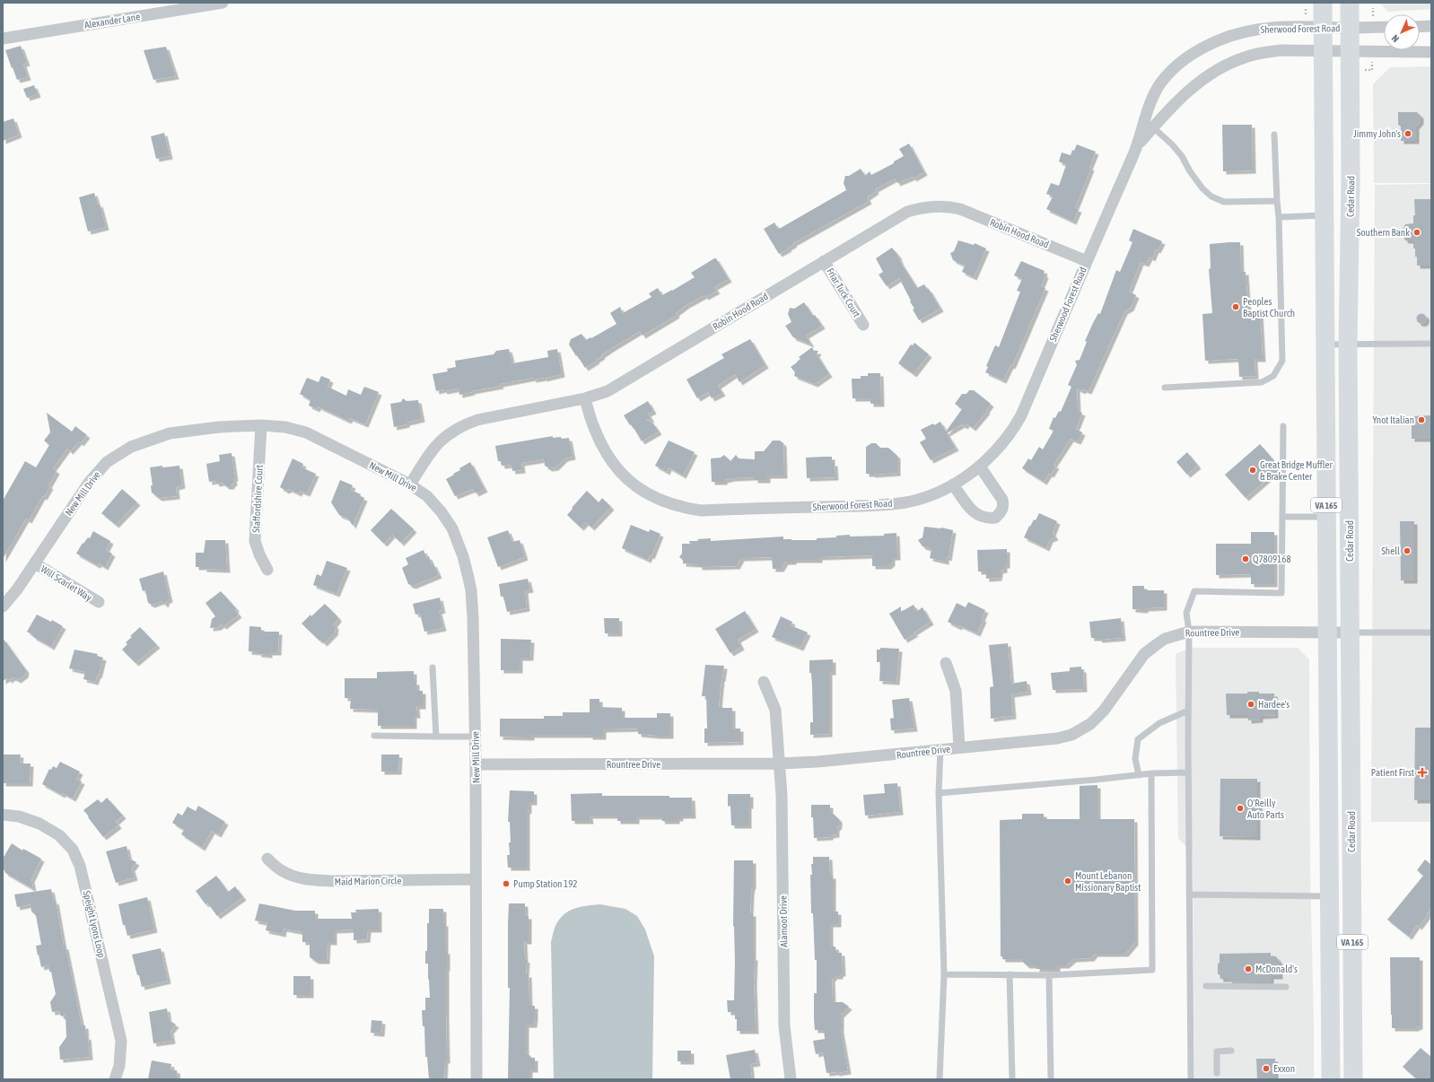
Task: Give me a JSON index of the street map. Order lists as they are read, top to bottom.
{
  "streets": {
    "main road": ["Cedar Road", "VA 165"],
    "street": [
      "Alexander Lane",
      "Sherwood Forest Road",
      "Robin Hood Road",
      "Friar Tuck Court",
      "New Mill Drive",
      "Staffordshire Court",
      "Will Scarlet Way",
      "Rountree Drive",
      "Maid Marion Circle",
      "Alamoot Drive",
      "Speight Lyons Loop"
    ]
  },
  "crossings": [
    ["Sherwood Forest Road", "Cedar Road"],
    ["Sherwood Forest Road", "Robin Hood Road"],
    ["Sherwood Forest Road", "VA 165"],
    ["Cedar Road", "Rountree Drive"],
    ["Robin Hood Road", "Friar Tuck Court"],
    ["Robin Hood Road", "New Mill Drive"],
    ["New Mill Drive", "Staffordshire Court"],
    ["New Mill Drive", "Will Scarlet Way"],
    ["New Mill Drive", "Rountree Drive"],
    ["New Mill Drive", "Maid Marion Circle"],
    ["VA 165", "Rountree Drive"],
    ["Rountree Drive", "Alamoot Drive"]
  ],
  "places": {
    "other": [
      "Jimmy John's",
      "Southern Bank",
      "Peoples Baptist Church",
      "Ynot Italian",
      "Great Bridge Muffler & Brake Center",
      "Shell",
      "Q7809168",
      "Hardee's",
      "O'Reilly Auto Parts",
      "Mount Lebanon Missionary Baptist",
      "Pump Station 192",
      "McDonald's",
      "Exxon"
    ],
    "health": ["Patient First"]
  },
  "north": "bottom left"
}
